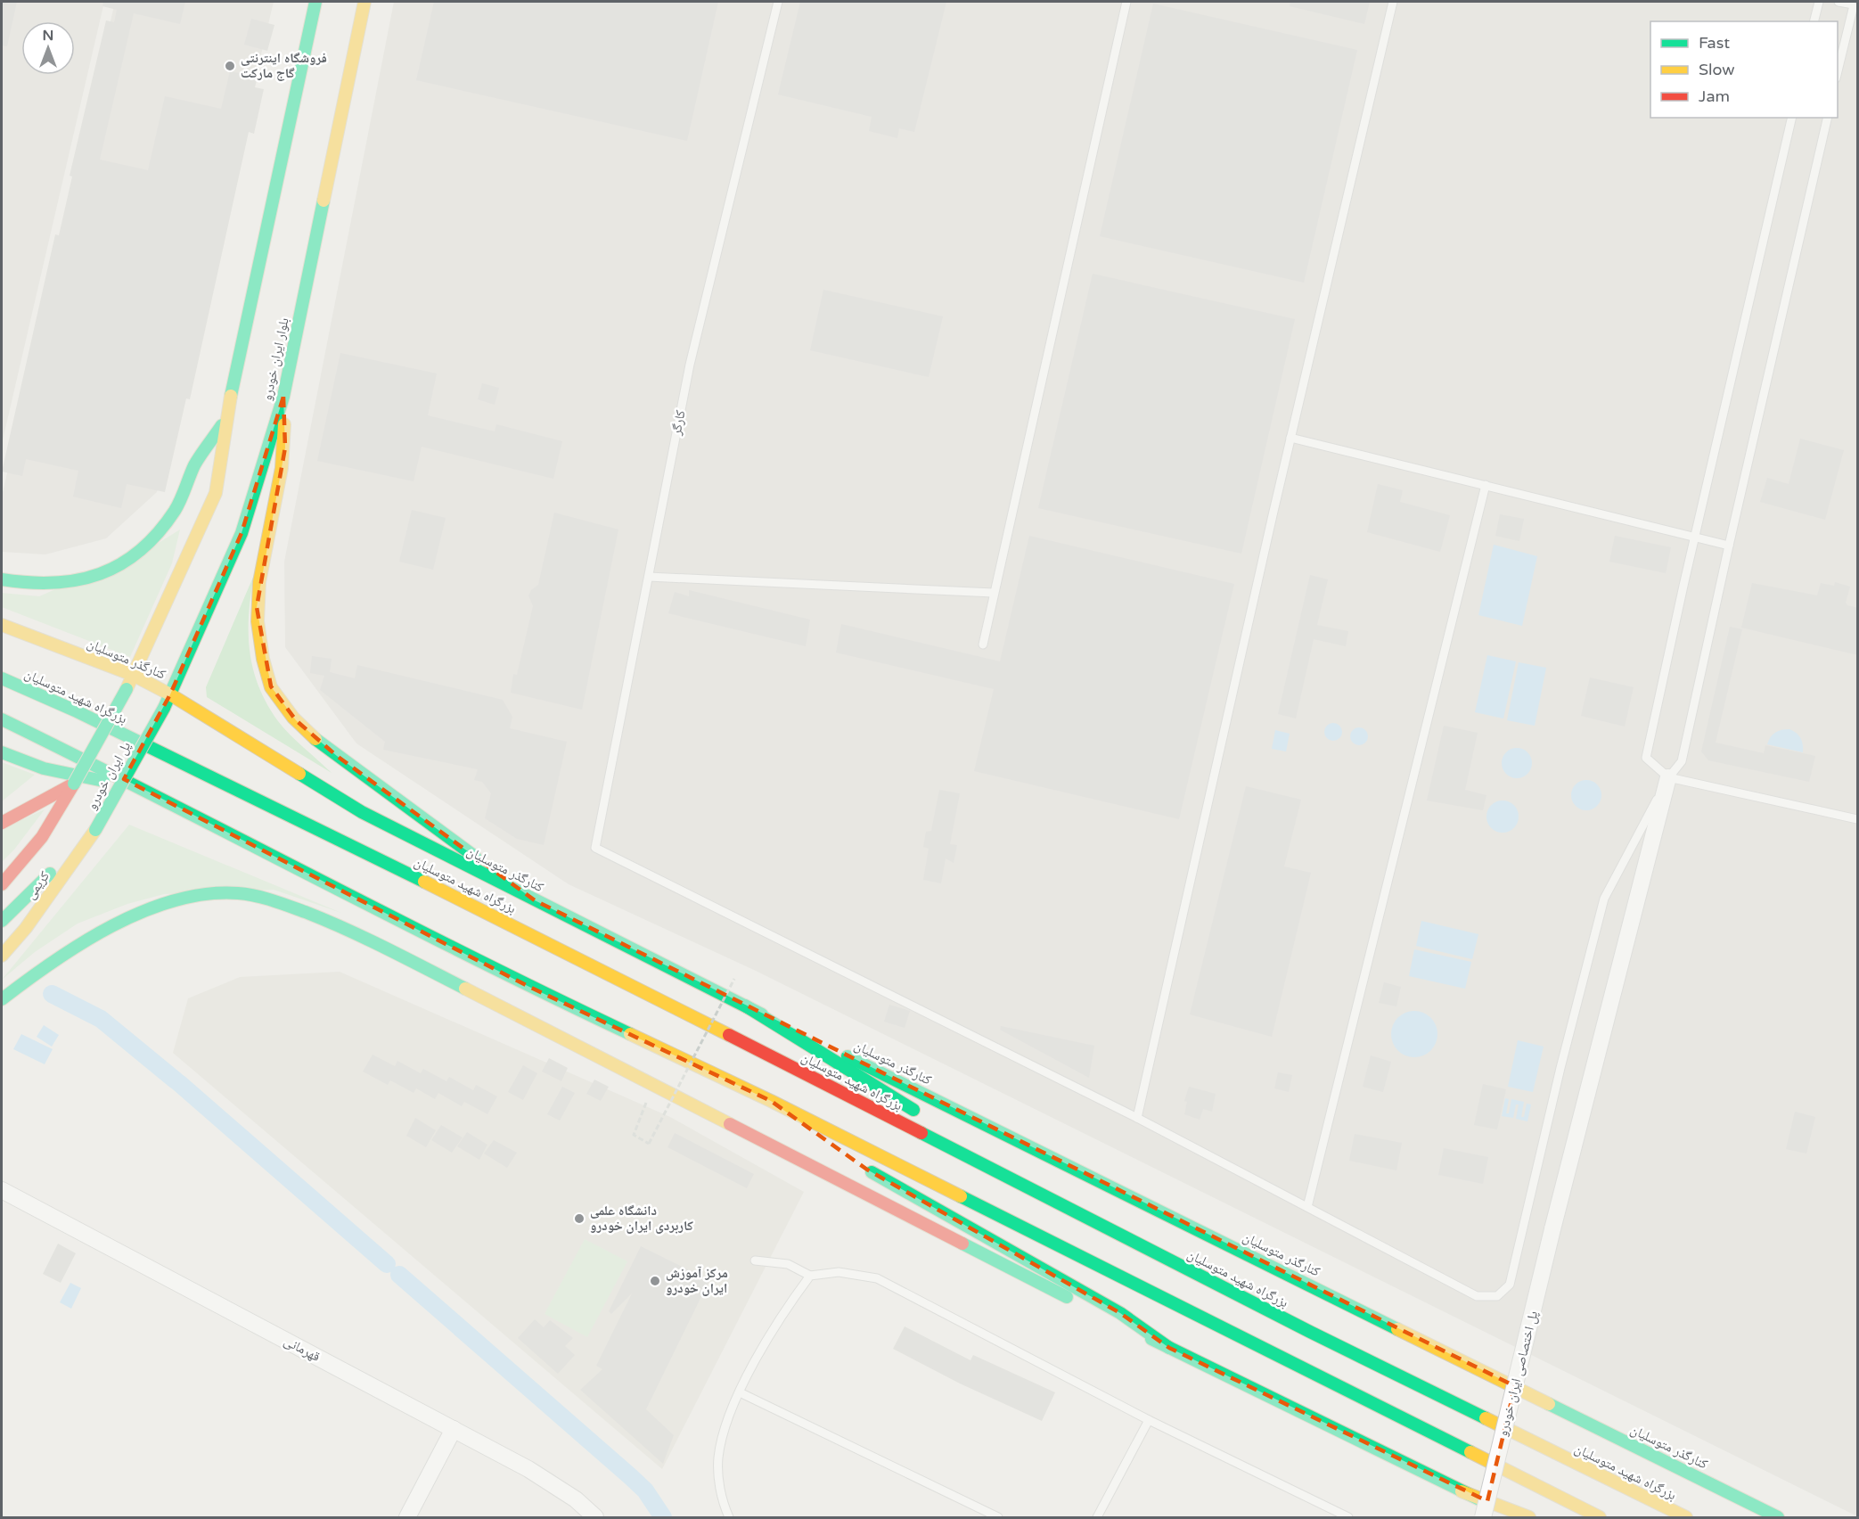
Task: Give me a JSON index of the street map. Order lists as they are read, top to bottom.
{
  "streets": {
    "main road": [
      "بلوار ایران خودرو",
      "کنارگذر متوسلیان",
      "بزرگراه شهید متوسلیان",
      "پل ایران‌ خودرو",
      "کریمی"
    ],
    "street": ["قهرمانی", "پل اختصاصی ایران خودرو"],
    "lane": ["کارگر"]
  },
  "crossings": [
    ["بلوار ایران خودرو", "کنارگذر متوسلیان"],
    ["بلوار ایران خودرو", "پل ایران‌ خودرو"],
    ["کنارگذر متوسلیان", "پل ایران‌ خودرو"],
    ["پل ایران‌ خودرو", "کریمی"]
  ],
  "places": ["فروشگاه اینترنتی گاج مارکت", "دانشگاه علمی کاربردی ایران خودرو", "مرکز آموزش ایران خودرو"],
  "legend": ["Fast", "Slow", "Jam"],
  "north": "top"
}
